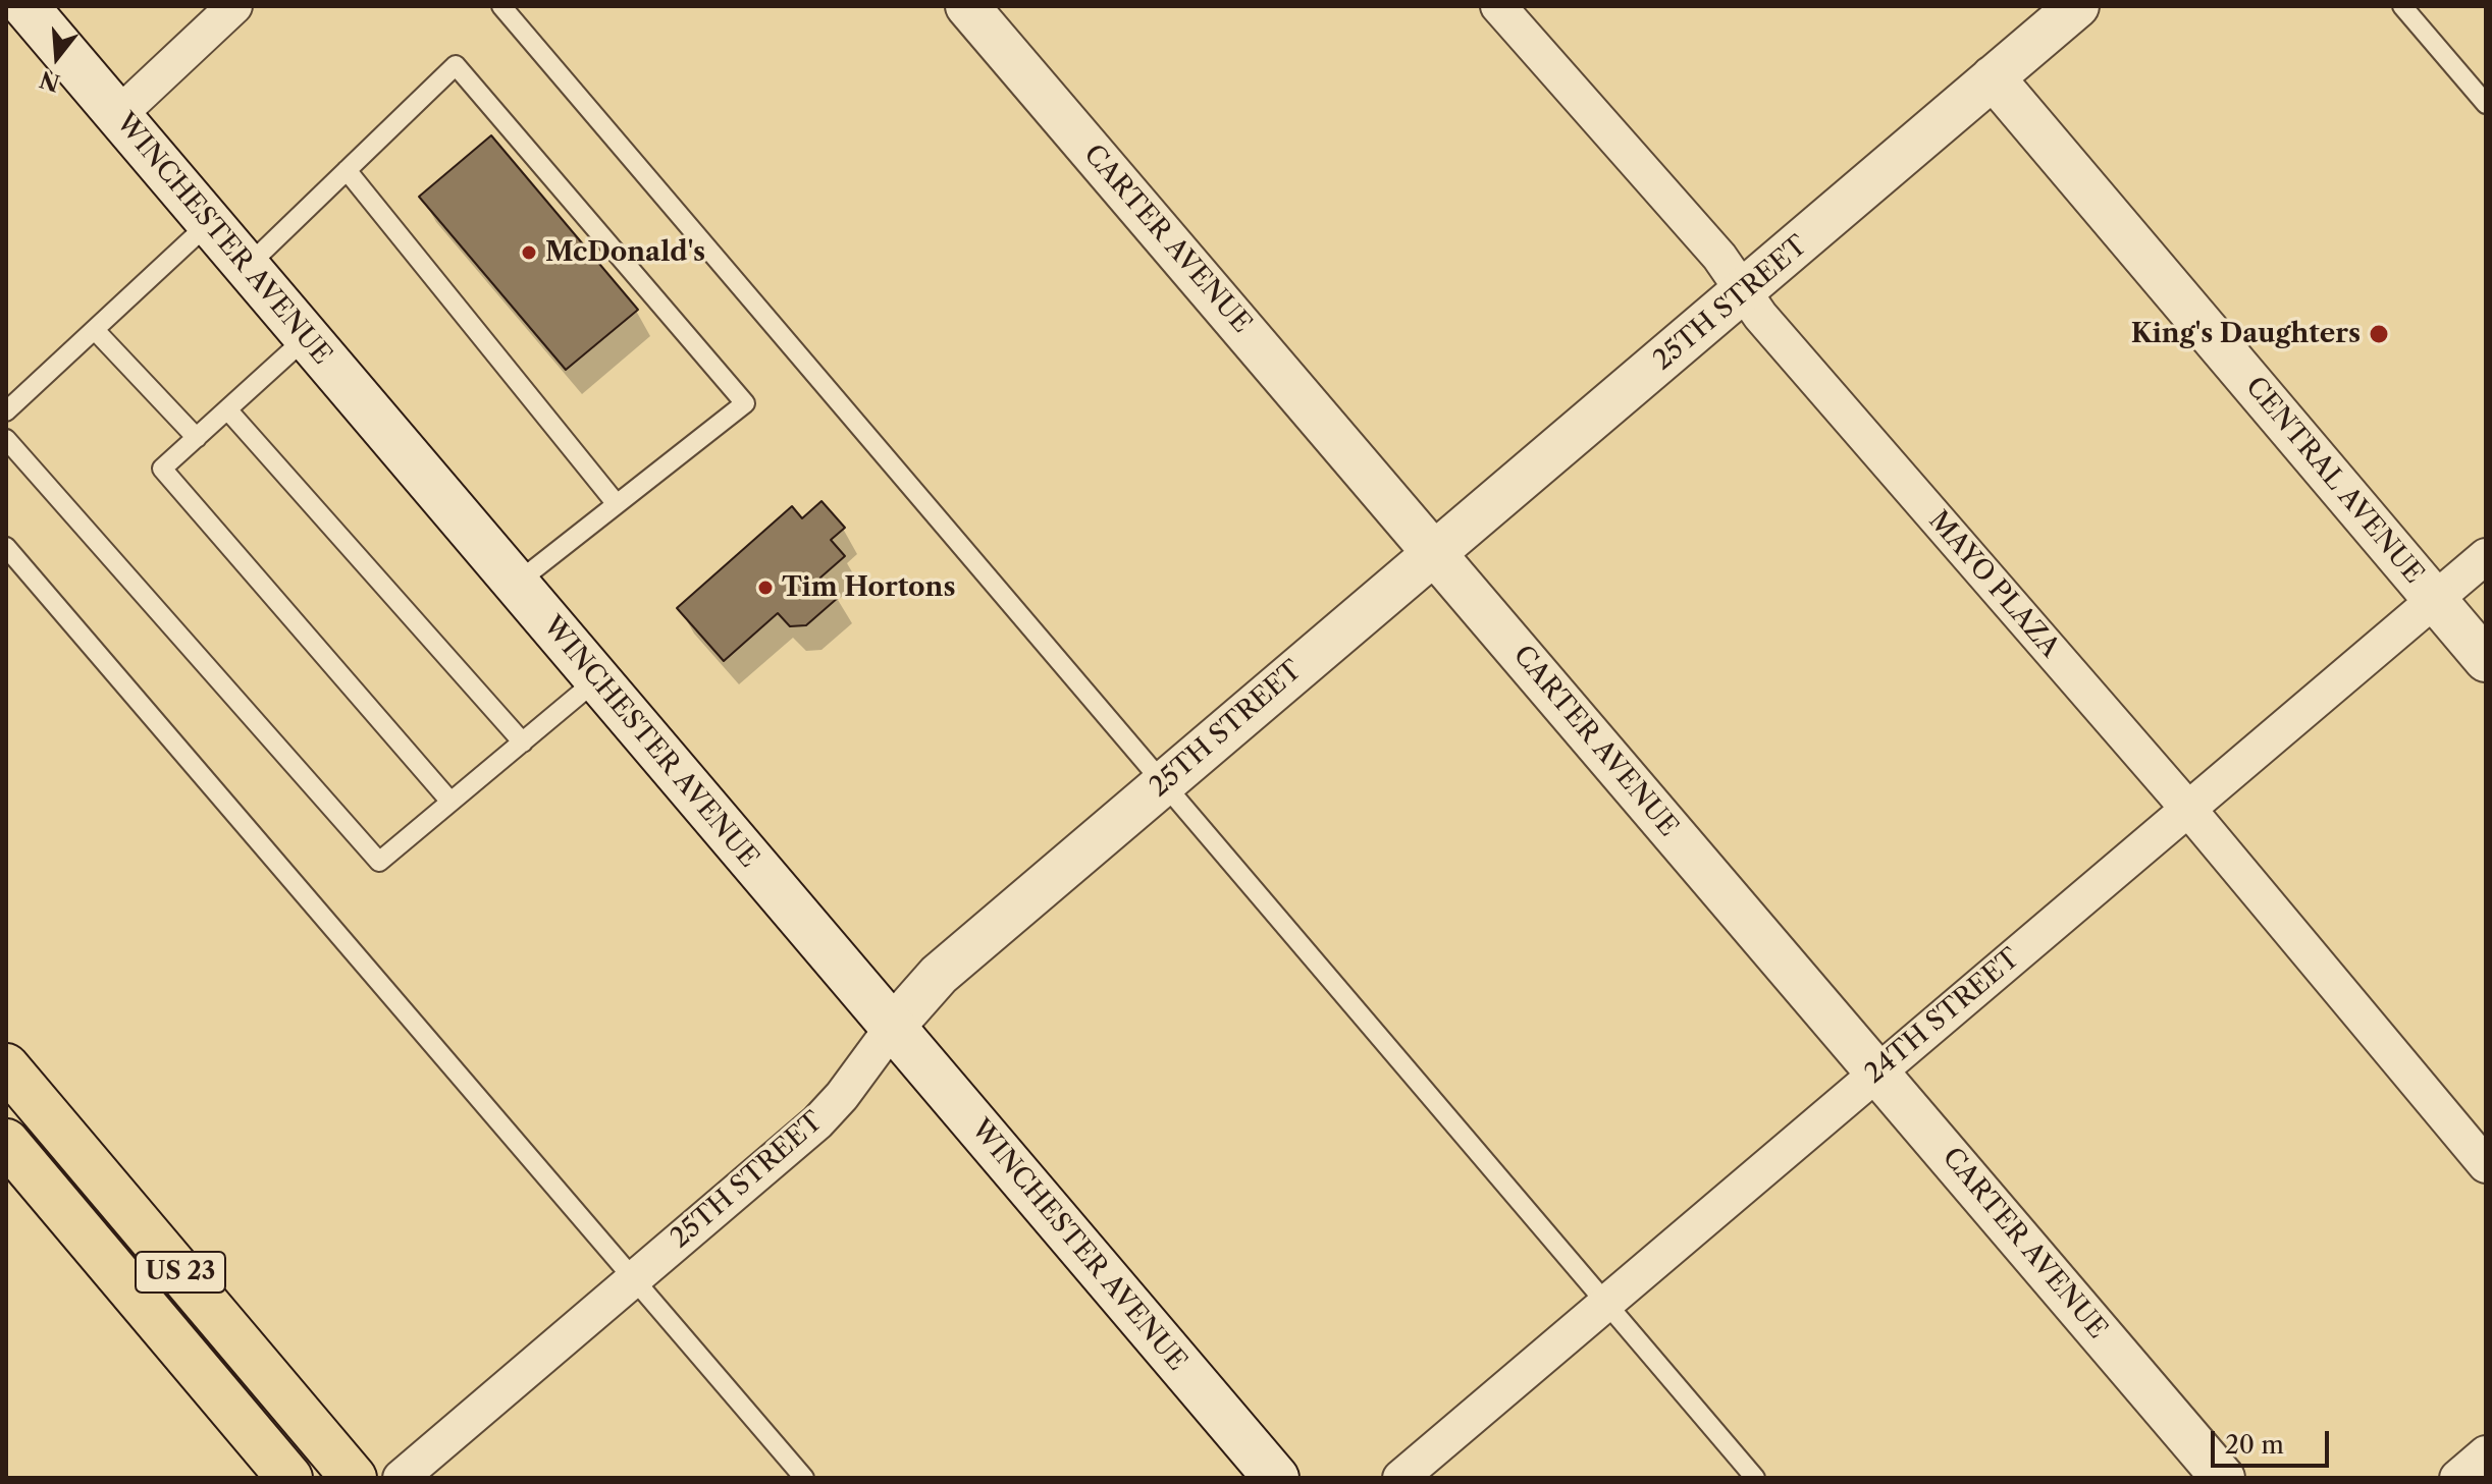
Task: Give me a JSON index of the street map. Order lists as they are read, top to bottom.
{
  "streets": {
    "highway": ["US 23"],
    "main road": ["WINCHESTER AVENUE"],
    "street": [
      "CARTER AVENUE",
      "25TH STREET",
      "CENTRAL AVENUE",
      "MAYO PLAZA",
      "24TH STREET"
    ]
  },
  "crossings": [
    ["WINCHESTER AVENUE", "25TH STREET"],
    ["CARTER AVENUE", "25TH STREET"],
    ["CARTER AVENUE", "24TH STREET"],
    ["25TH STREET", "CENTRAL AVENUE"],
    ["25TH STREET", "MAYO PLAZA"],
    ["CENTRAL AVENUE", "24TH STREET"],
    ["MAYO PLAZA", "24TH STREET"]
  ],
  "places": ["McDonald's", "King's Daughters", "Tim Hortons"],
  "scale_bar": "20 m",
  "north": "bottom"
}
